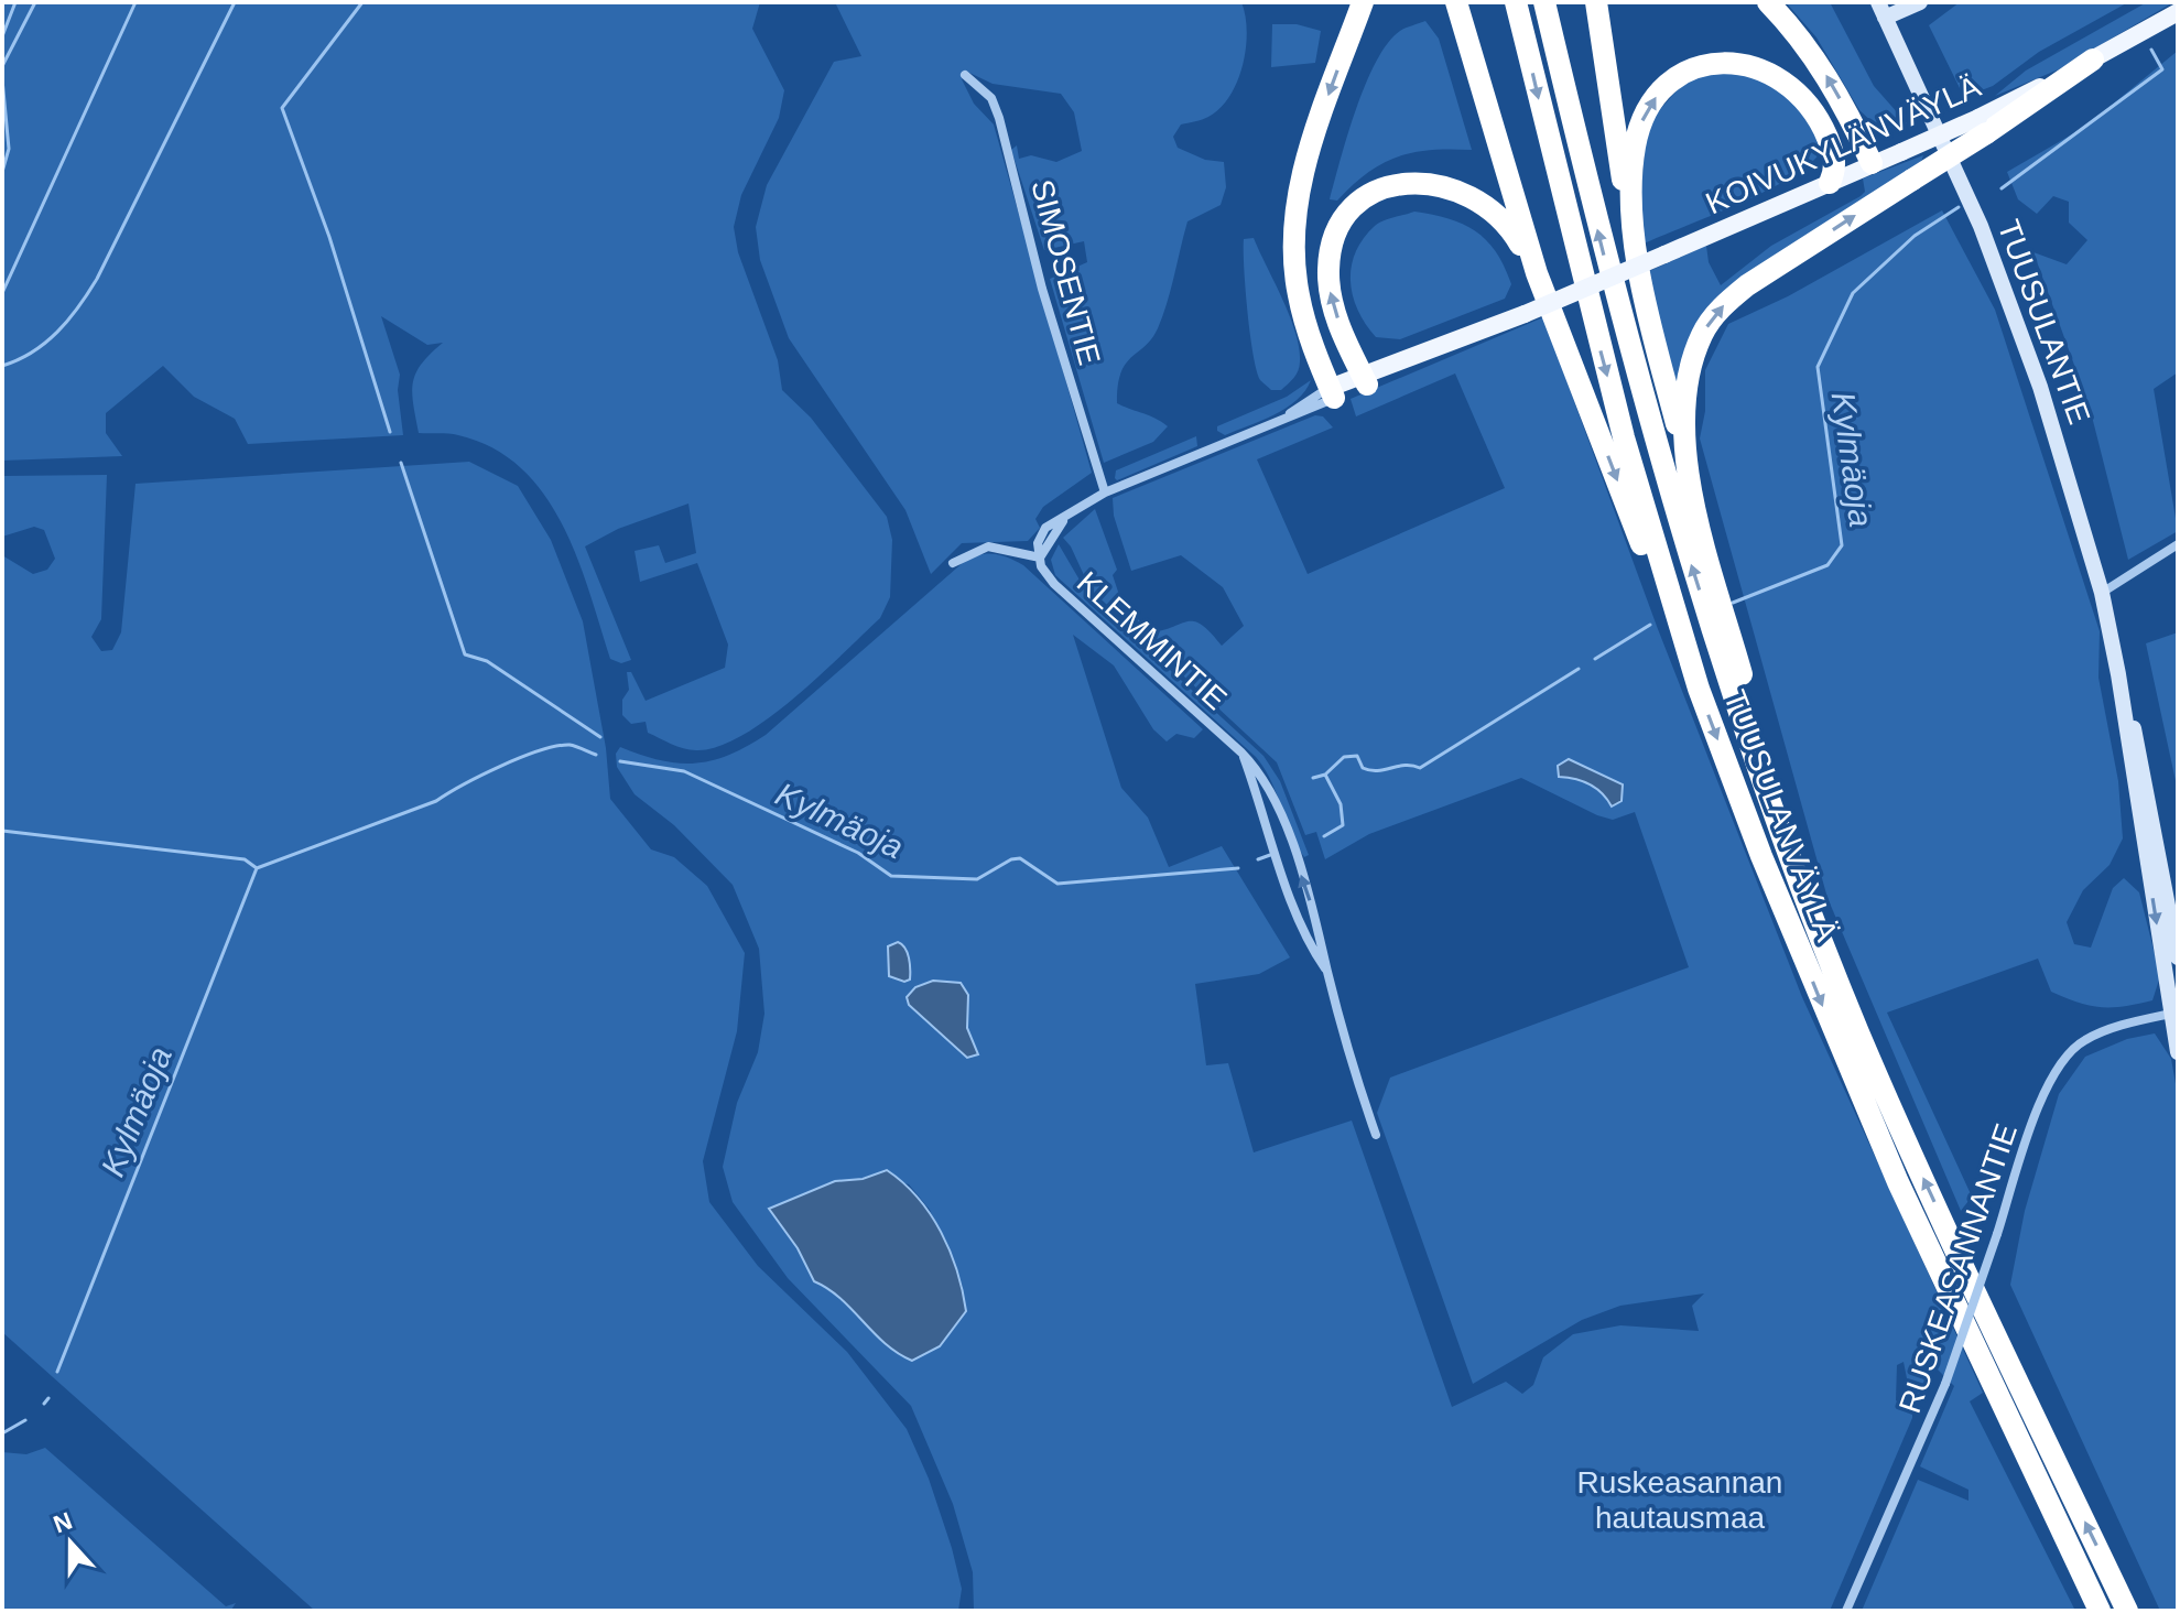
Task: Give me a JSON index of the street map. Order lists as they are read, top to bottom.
{
  "streets": {
    "highway": ["TUUSULANVÄYLÄ"],
    "main road": ["KOIVUKYLÄNVÄYLÄ", "TUUSULANTIE"],
    "street": ["SIMOSENTIE", "KLEMMINTIE", "RUSKEASANNANTIE"]
  },
  "crossings": [
    ["KOIVUKYLÄNVÄYLÄ", "SIMOSENTIE"],
    ["KOIVUKYLÄNVÄYLÄ", "KLEMMINTIE"],
    ["TUUSULANTIE", "RUSKEASANNANTIE"]
  ],
  "water": ["Kylmäoja"],
  "parks": ["Ruskeasannan hautausmaa"],
  "north": "top"
}
